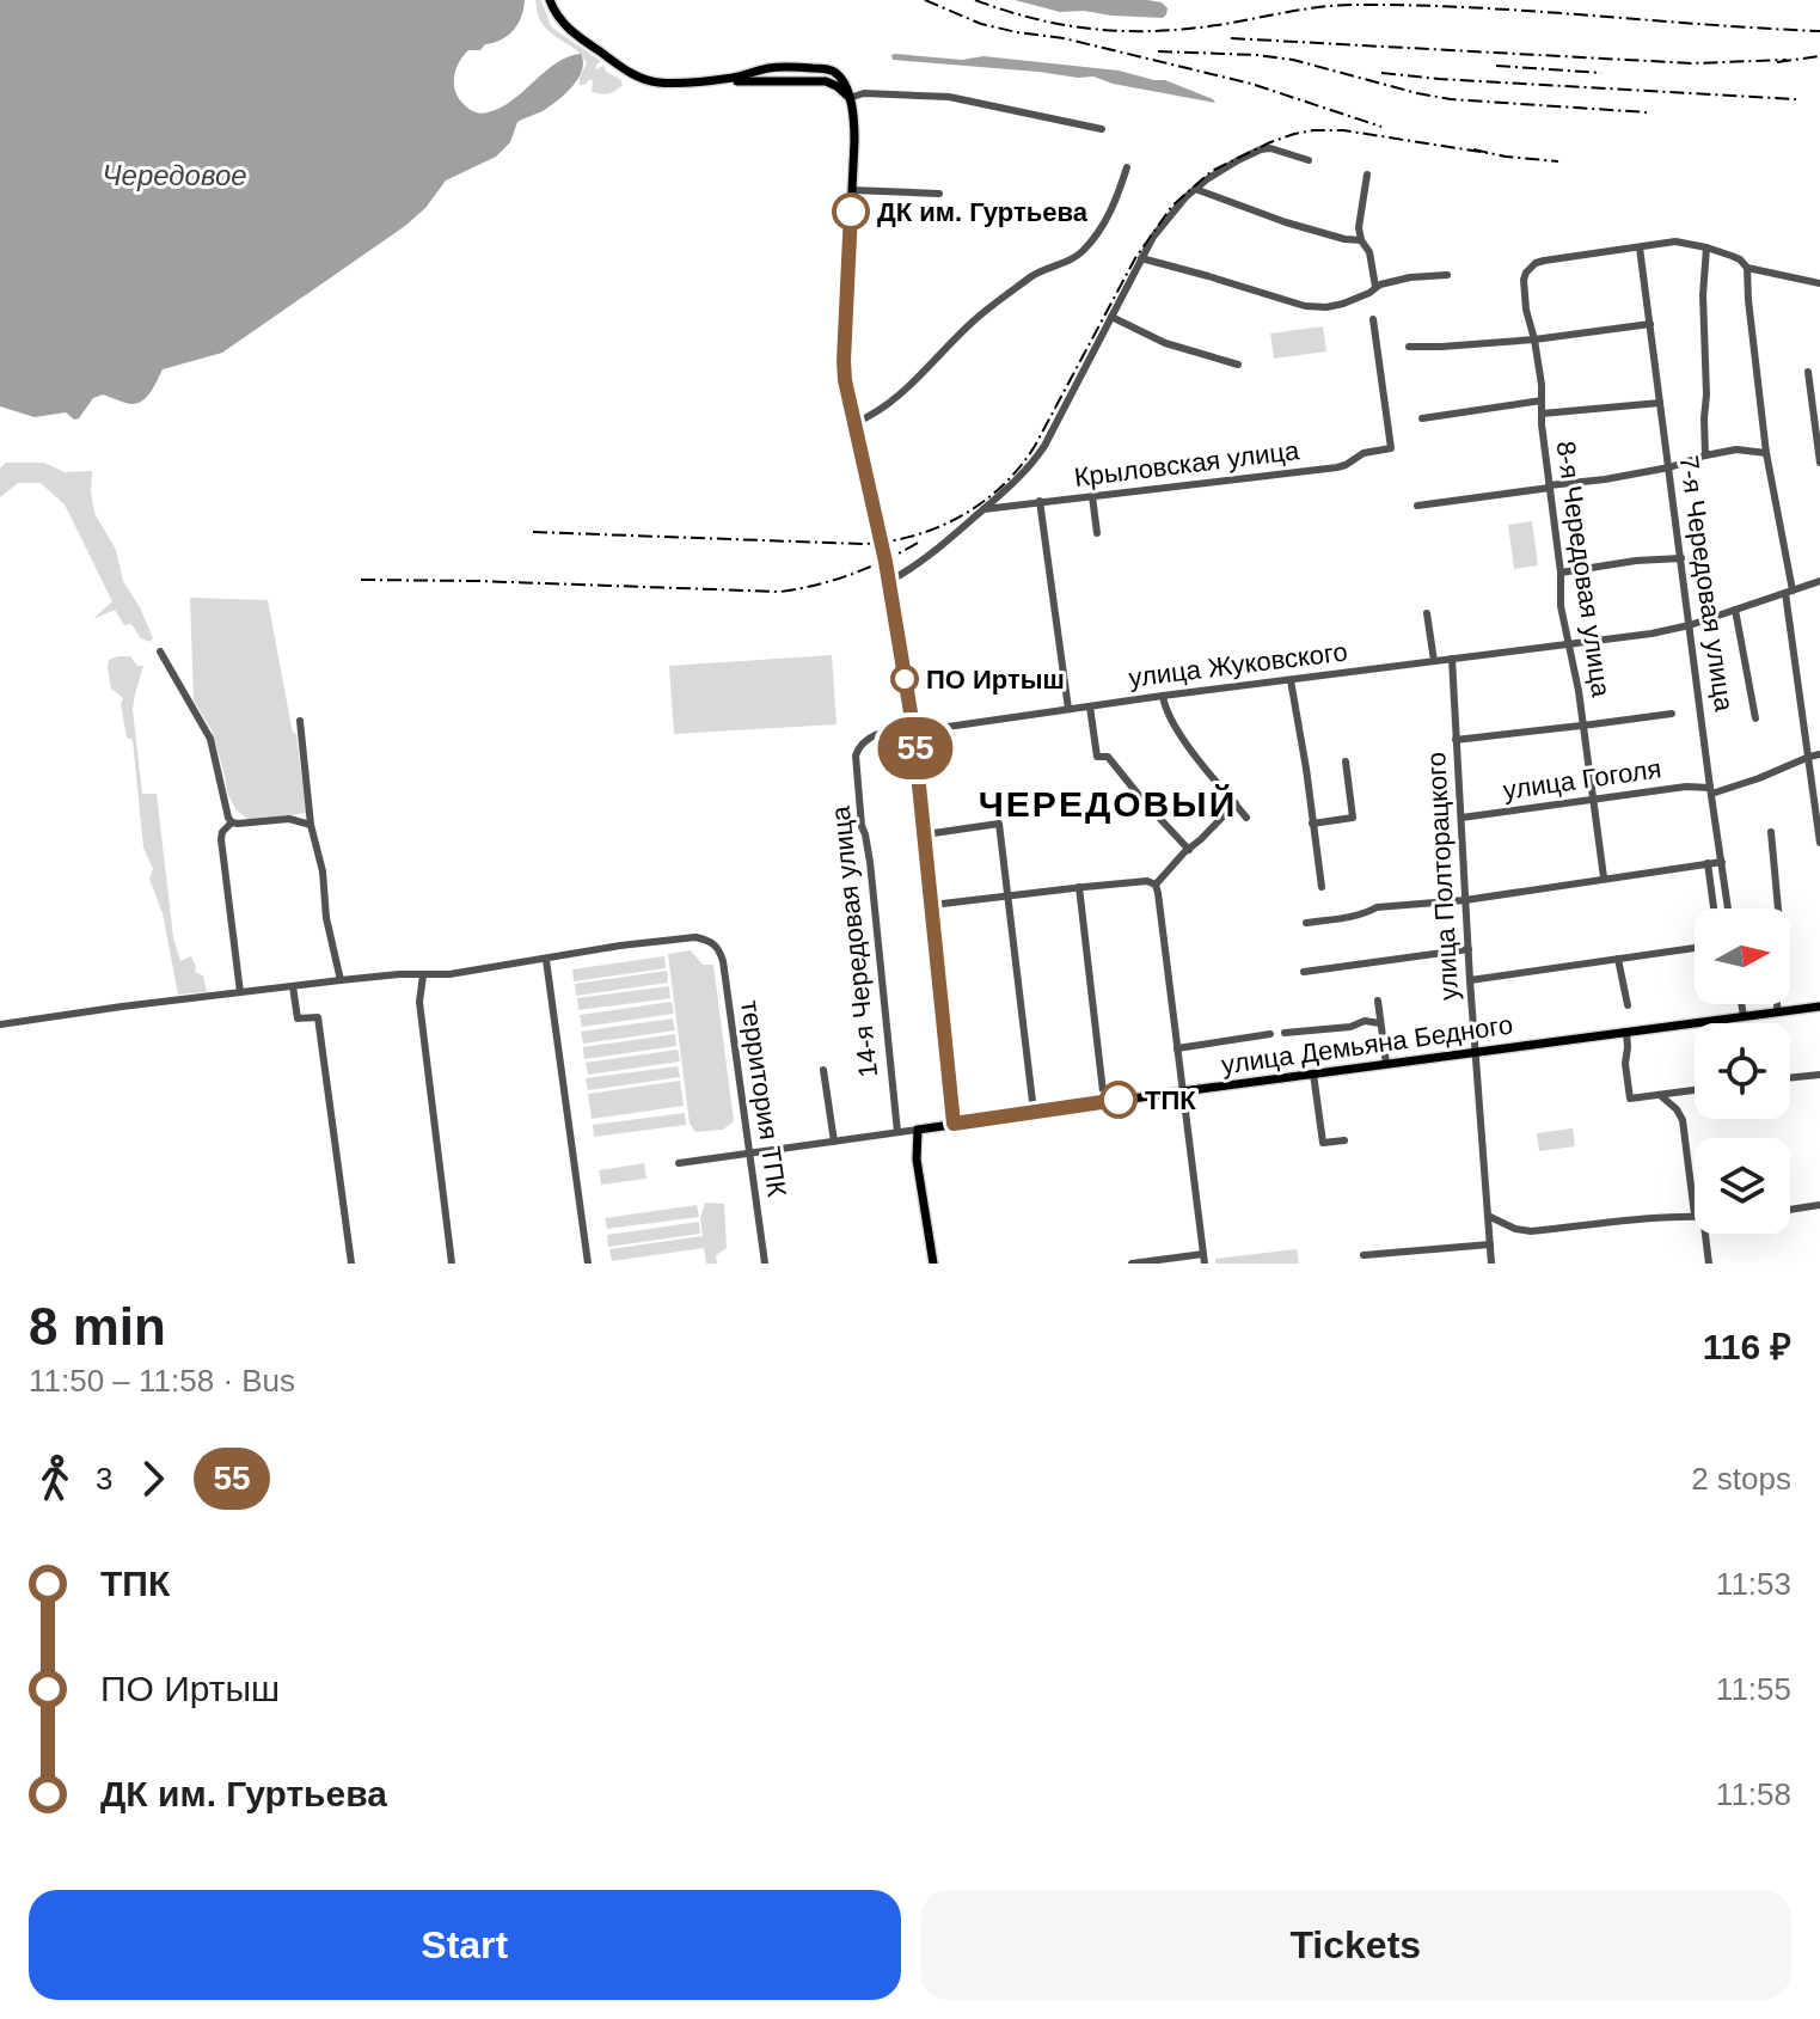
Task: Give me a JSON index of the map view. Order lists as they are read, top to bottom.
{
  "streets": {
    "main road": ["улица Демьяна Бедного"],
    "street": [
      "Крыловская улица",
      "8-я Чередовая улица",
      "7-я Чередовая улица",
      "улица Жуковского",
      "улица Гоголя",
      "улица Полторацкого",
      "14-я Чередовая улица",
      "территория ТПК"
    ]
  },
  "crossings": [
    ["8-я Чередовая улица", "7-я Чередовая улица"],
    ["8-я Чередовая улица", "улица Жуковского"],
    ["8-я Чередовая улица", "улица Гоголя"],
    ["7-я Чередовая улица", "улица Жуковского"],
    ["7-я Чередовая улица", "улица Гоголя"],
    ["улица Жуковского", "улица Полторацкого"],
    ["улица Жуковского", "14-я Чередовая улица"],
    ["улица Гоголя", "улица Полторацкого"],
    ["улица Полторацкого", "улица Демьяна Бедного"],
    ["14-я Чередовая улица", "улица Демьяна Бедного"],
    ["улица Демьяна Бедного", "территория ТПК"]
  ],
  "districts": ["ЧЕРЕДОВЫЙ"],
  "water": ["Чередовое"],
  "places": ["ДК им. Гуртьева", "ПО Иртыш", "ТПК"],
  "lines": ["bus line 55"],
  "north": "right",
  "page": {
    "on_map": "55",
    "heading": ["8 min", "11:50 – 11:58 · Bus", "116 ₽"],
    "legs": ["3", "55", "2 stops"],
    "list": [
      {
        "name": "ТПК",
        "value": "11:53"
      },
      {
        "name": "ПО Иртыш",
        "value": "11:55"
      },
      {
        "name": "ДК им. Гуртьева",
        "value": "11:58"
      }
    ],
    "buttons": ["Start", "Tickets"]
  }
}
